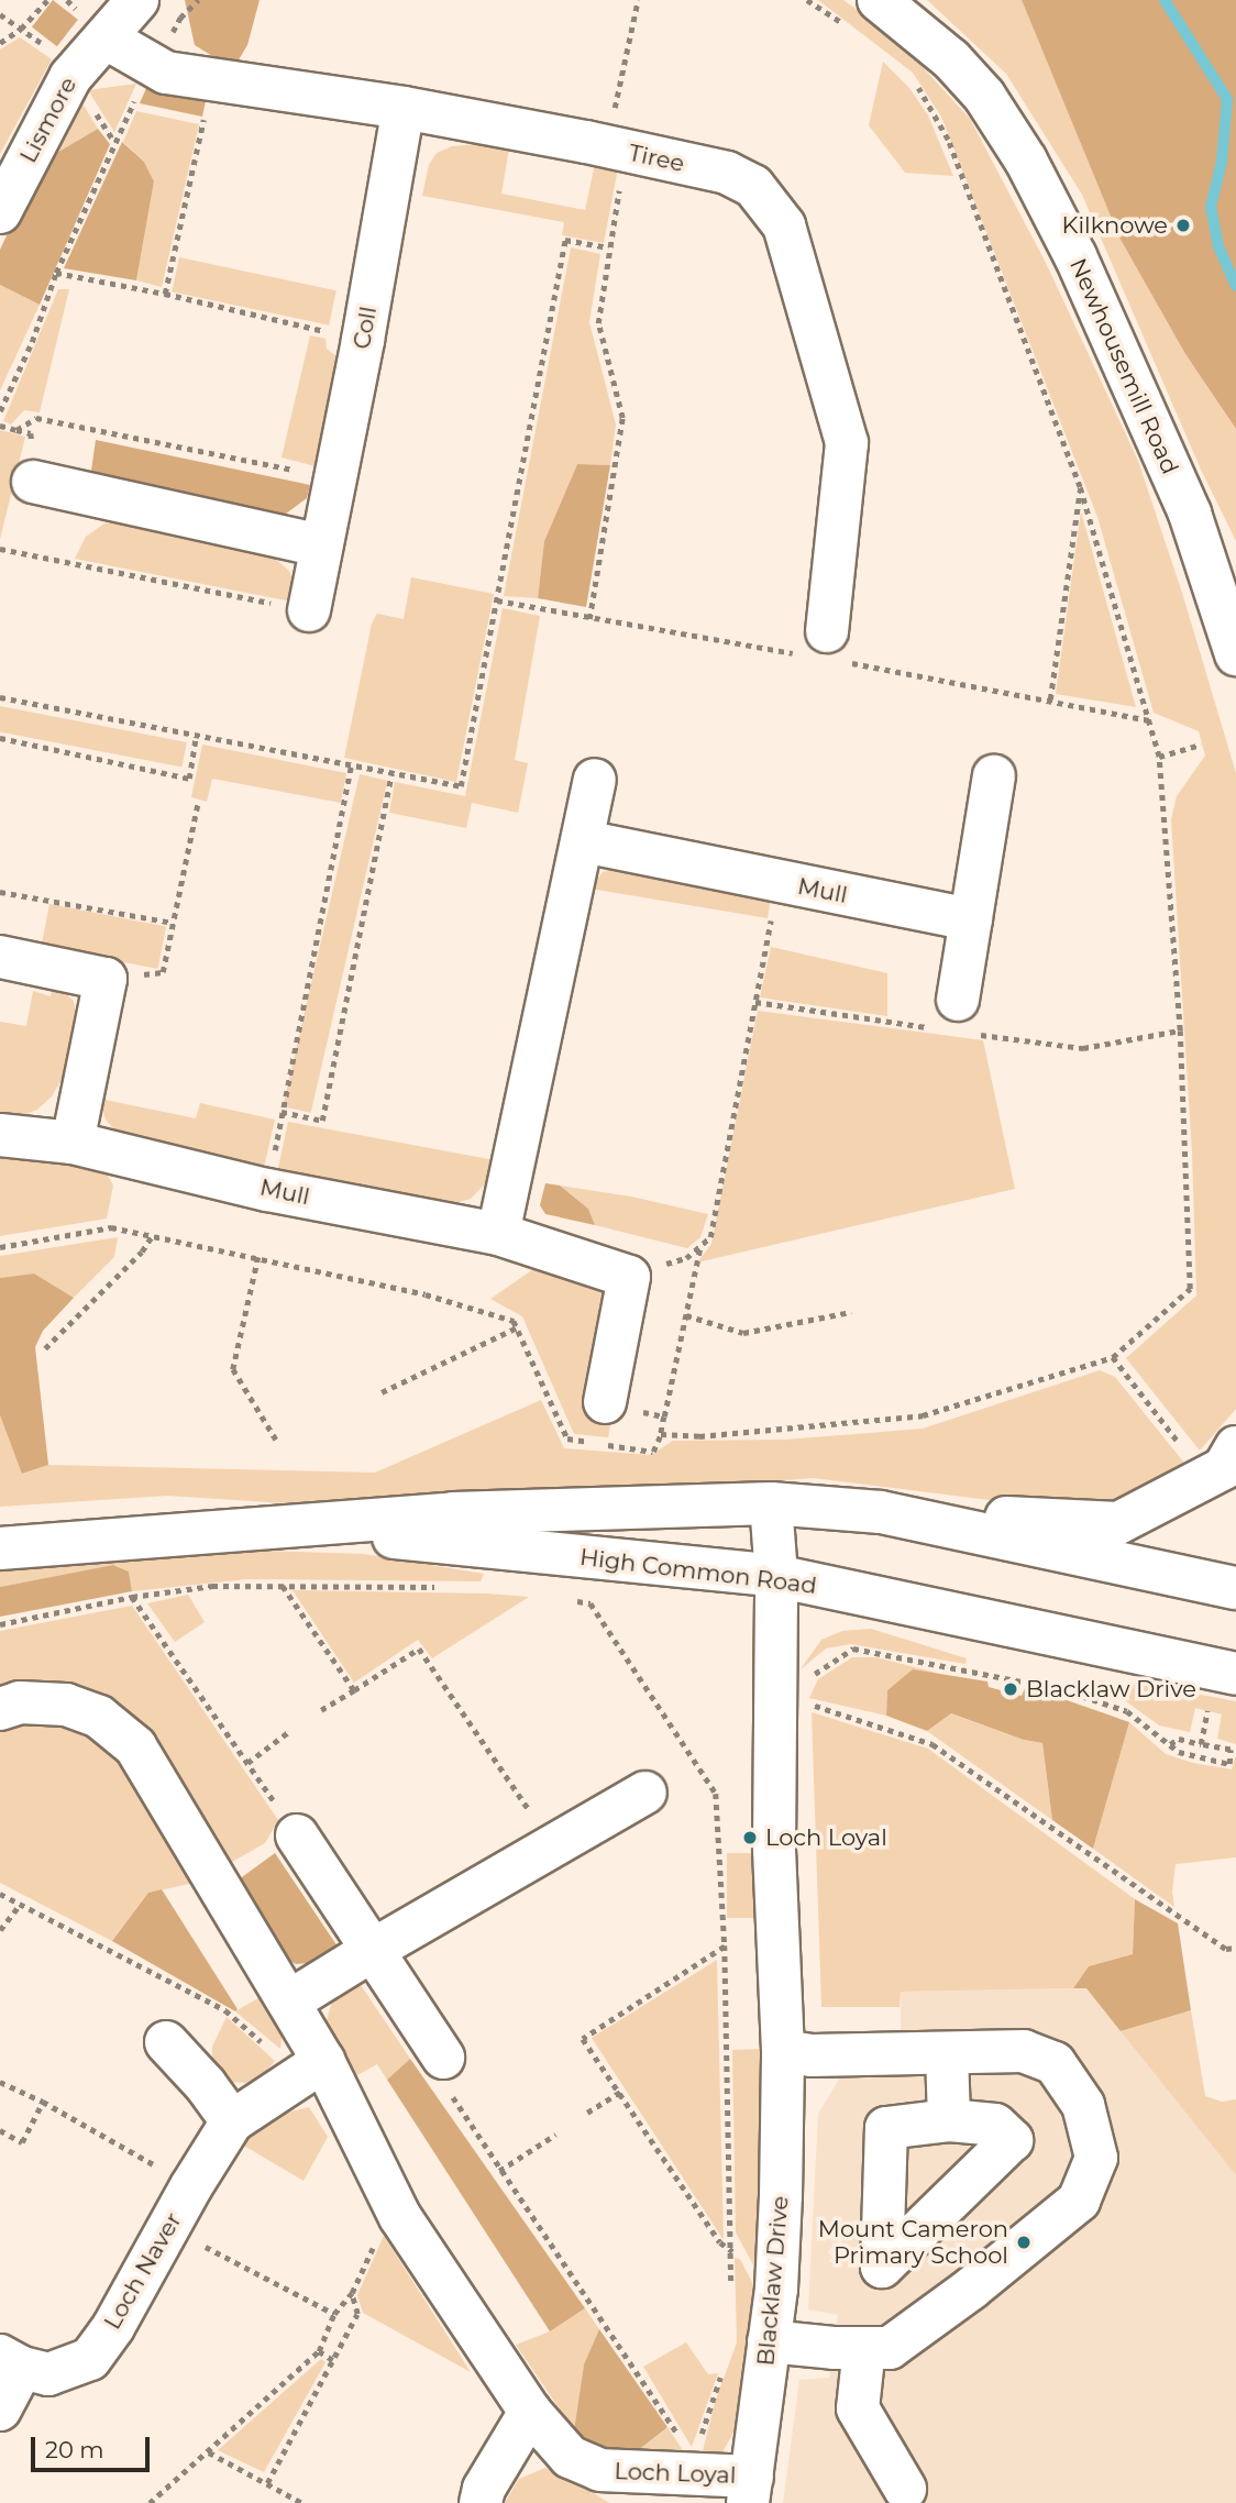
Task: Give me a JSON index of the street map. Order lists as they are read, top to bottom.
{
  "streets": {
    "street": [
      "Lismore",
      "Tiree",
      "Coll",
      "Newhousemill Road",
      "Mull",
      "High Common Road",
      "Loch Naver",
      "Blacklaw Drive",
      "Loch Loyal"
    ]
  },
  "crossings": [
    ["Lismore", "Tiree"],
    ["Tiree", "Coll"],
    ["High Common Road", "Blacklaw Drive"],
    ["Loch Naver", "Loch Loyal"],
    ["Blacklaw Drive", "Loch Loyal"]
  ],
  "places": [
    "Kilknowe",
    "Blacklaw Drive",
    "Loch Loyal",
    "Mount Cameron Primary School"
  ],
  "scale_bar": "20 m"
}
